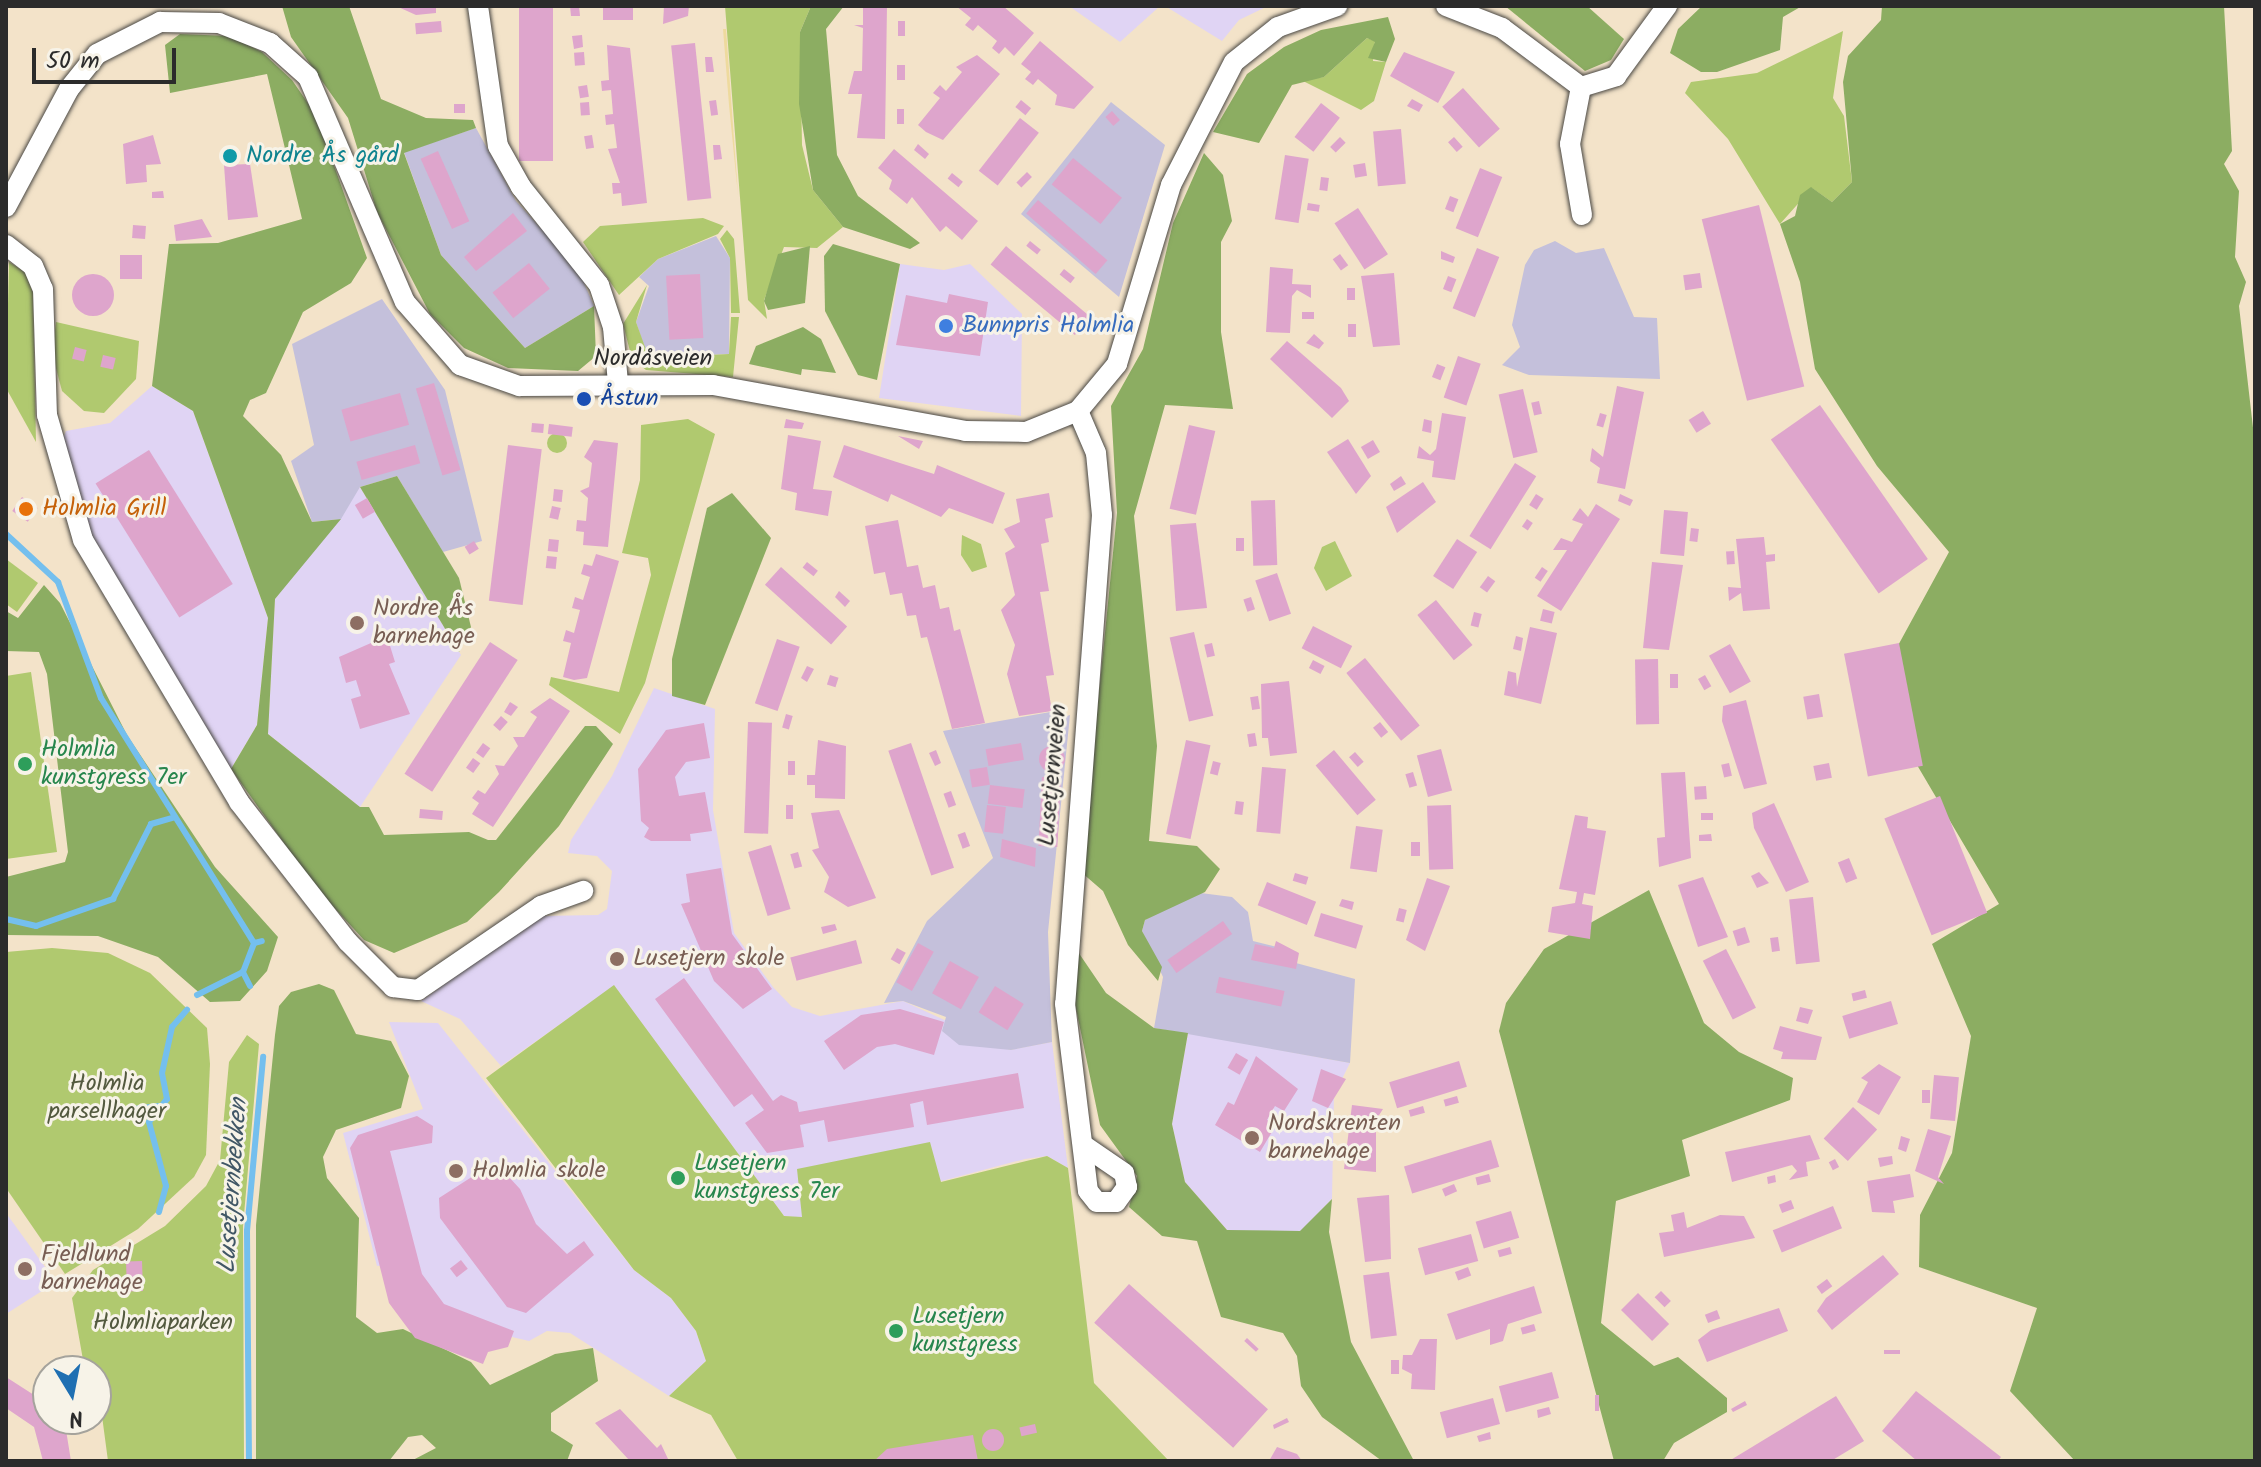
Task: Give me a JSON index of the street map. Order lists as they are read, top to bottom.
{
  "streets": {
    "street": ["Nordåsveien", "Lusetjernveien"]
  },
  "crossings": [
    ["Nordåsveien", "Lusetjernveien"]
  ],
  "water": ["Lusetjernbekken"],
  "parks": ["Holmlia parsellhager", "Holmliaparken"],
  "places": [
    "Nordre Ås gård",
    "Bunnpris Holmlia",
    "Åstun",
    "Holmlia Grill",
    "Nordre Ås barnehage",
    "Holmlia kunstgress 7er",
    "Lusetjern skole",
    "Nordskrenten barnehage",
    "Holmlia skole",
    "Lusetjern kunstgress 7er",
    "Fjeldlund barnehage",
    "Lusetjern kunstgress"
  ],
  "scale_bar": "50 m",
  "north": "bottom"
}
